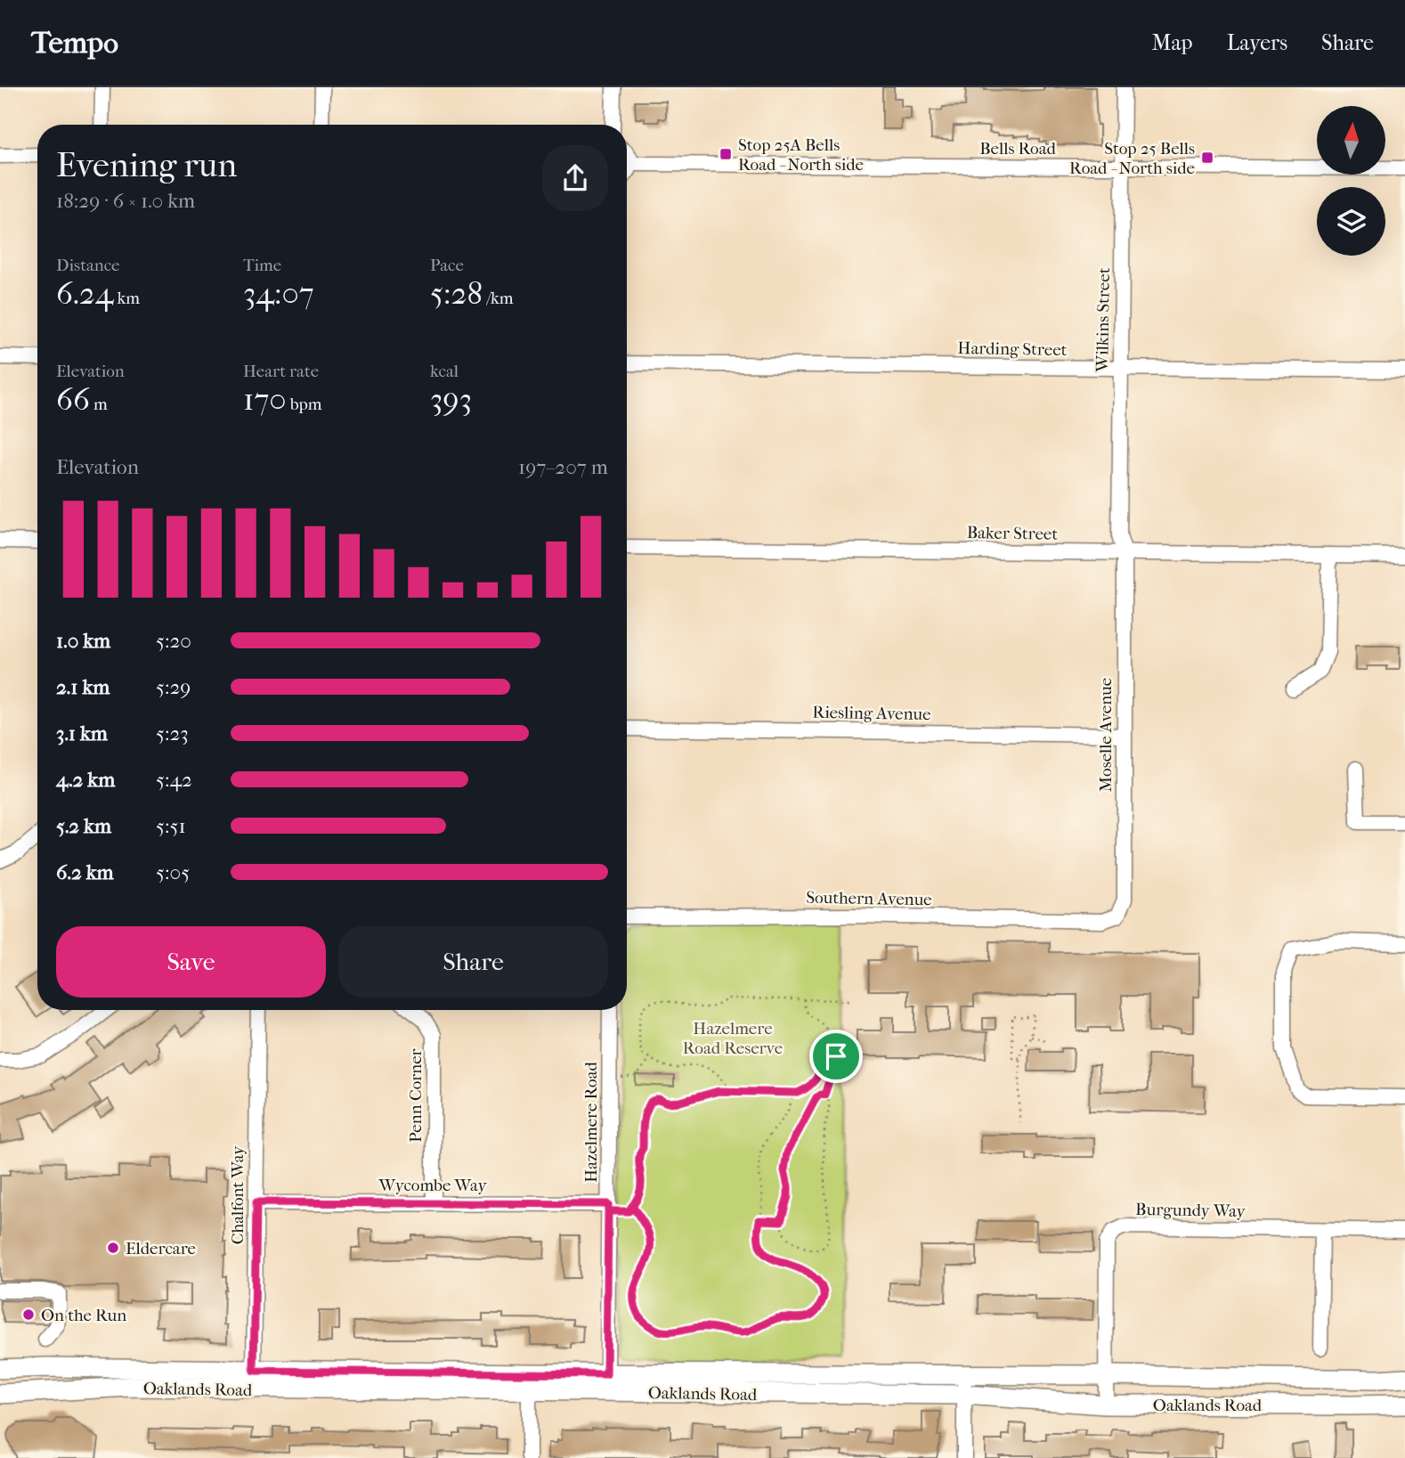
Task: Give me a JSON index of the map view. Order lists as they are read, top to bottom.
{
  "streets": {
    "main road": ["Oaklands Road"],
    "street": [
      "Bells Road",
      "Wilkins Street",
      "Harding Street",
      "Baker Street",
      "Riesling Avenue",
      "Moselle Avenue",
      "Southern Avenue",
      "Penn Corner",
      "Hazelmere Road",
      "Wycombe Way",
      "Chalfont Way",
      "Burgundy Way"
    ]
  },
  "crossings": [
    ["Bells Road", "Wilkins Street"],
    ["Wilkins Street", "Harding Street"],
    ["Wilkins Street", "Baker Street"],
    ["Wilkins Street", "Moselle Avenue"],
    ["Baker Street", "Moselle Avenue"],
    ["Riesling Avenue", "Moselle Avenue"],
    ["Moselle Avenue", "Southern Avenue"],
    ["Penn Corner", "Wycombe Way"],
    ["Hazelmere Road", "Wycombe Way"],
    ["Hazelmere Road", "Oaklands Road"],
    ["Wycombe Way", "Chalfont Way"],
    ["Chalfont Way", "Oaklands Road"],
    ["Burgundy Way", "Oaklands Road"]
  ],
  "parks": ["Hazelmere Road Reserve"],
  "places": {
    "transit": ["Stop 25A Bells Road - North side", "Stop 25 Bells Road - North side"],
    "other": ["Eldercare", "On the Run"]
  },
  "north": "top",
  "page": {
    "header": "Tempo",
    "nav": ["Map", "Layers", "Share"],
    "heading": ["Evening run", "18:29 · 6 × 1.0 km"],
    "stats": [
      ["Distance", "6.24 km"],
      ["Time", "34:07"],
      ["Pace", "5:28 /km"],
      ["Elevation", "66 m"],
      ["Heart rate", "170 bpm"],
      ["kcal", "393"]
    ],
    "chart": ["Elevation", "197–207 m"],
    "list": [
      {
        "name": "1.0 km",
        "note": "5:20"
      },
      {
        "name": "2.1 km",
        "note": "5:29"
      },
      {
        "name": "3.1 km",
        "note": "5:23"
      },
      {
        "name": "4.2 km",
        "note": "5:42"
      },
      {
        "name": "5.2 km",
        "note": "5:51"
      },
      {
        "name": "6.2 km",
        "note": "5:05"
      }
    ],
    "buttons": ["Save", "Share"]
  }
}
